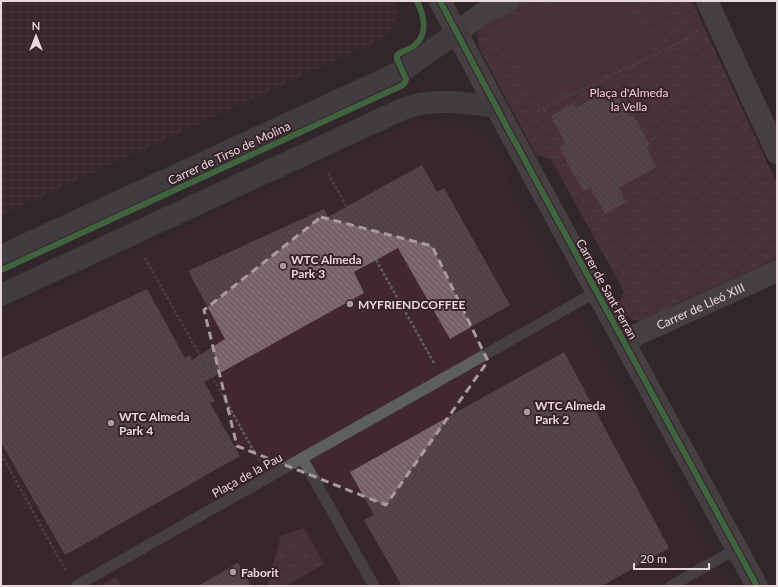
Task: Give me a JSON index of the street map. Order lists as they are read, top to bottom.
{
  "streets": {
    "street": ["Carrer de Tirso de Molina", "Carrer de Sant Ferran", "Carrer de Lleó XIII"],
    "lane": ["Plaça de la Pau"]
  },
  "crossings": [
    ["Carrer de Tirso de Molina", "Carrer de Sant Ferran"],
    ["Carrer de Sant Ferran", "Carrer de Lleó XIII"]
  ],
  "parks": ["Plaça d'Almeda la Vella"],
  "places": [
    "WTC Almeda Park 3",
    "MYFRIENDCOFFEE",
    "WTC Almeda Park 2",
    "WTC Almeda Park 4",
    "Faborit"
  ],
  "scale_bar": "20 m",
  "north": "top"
}
